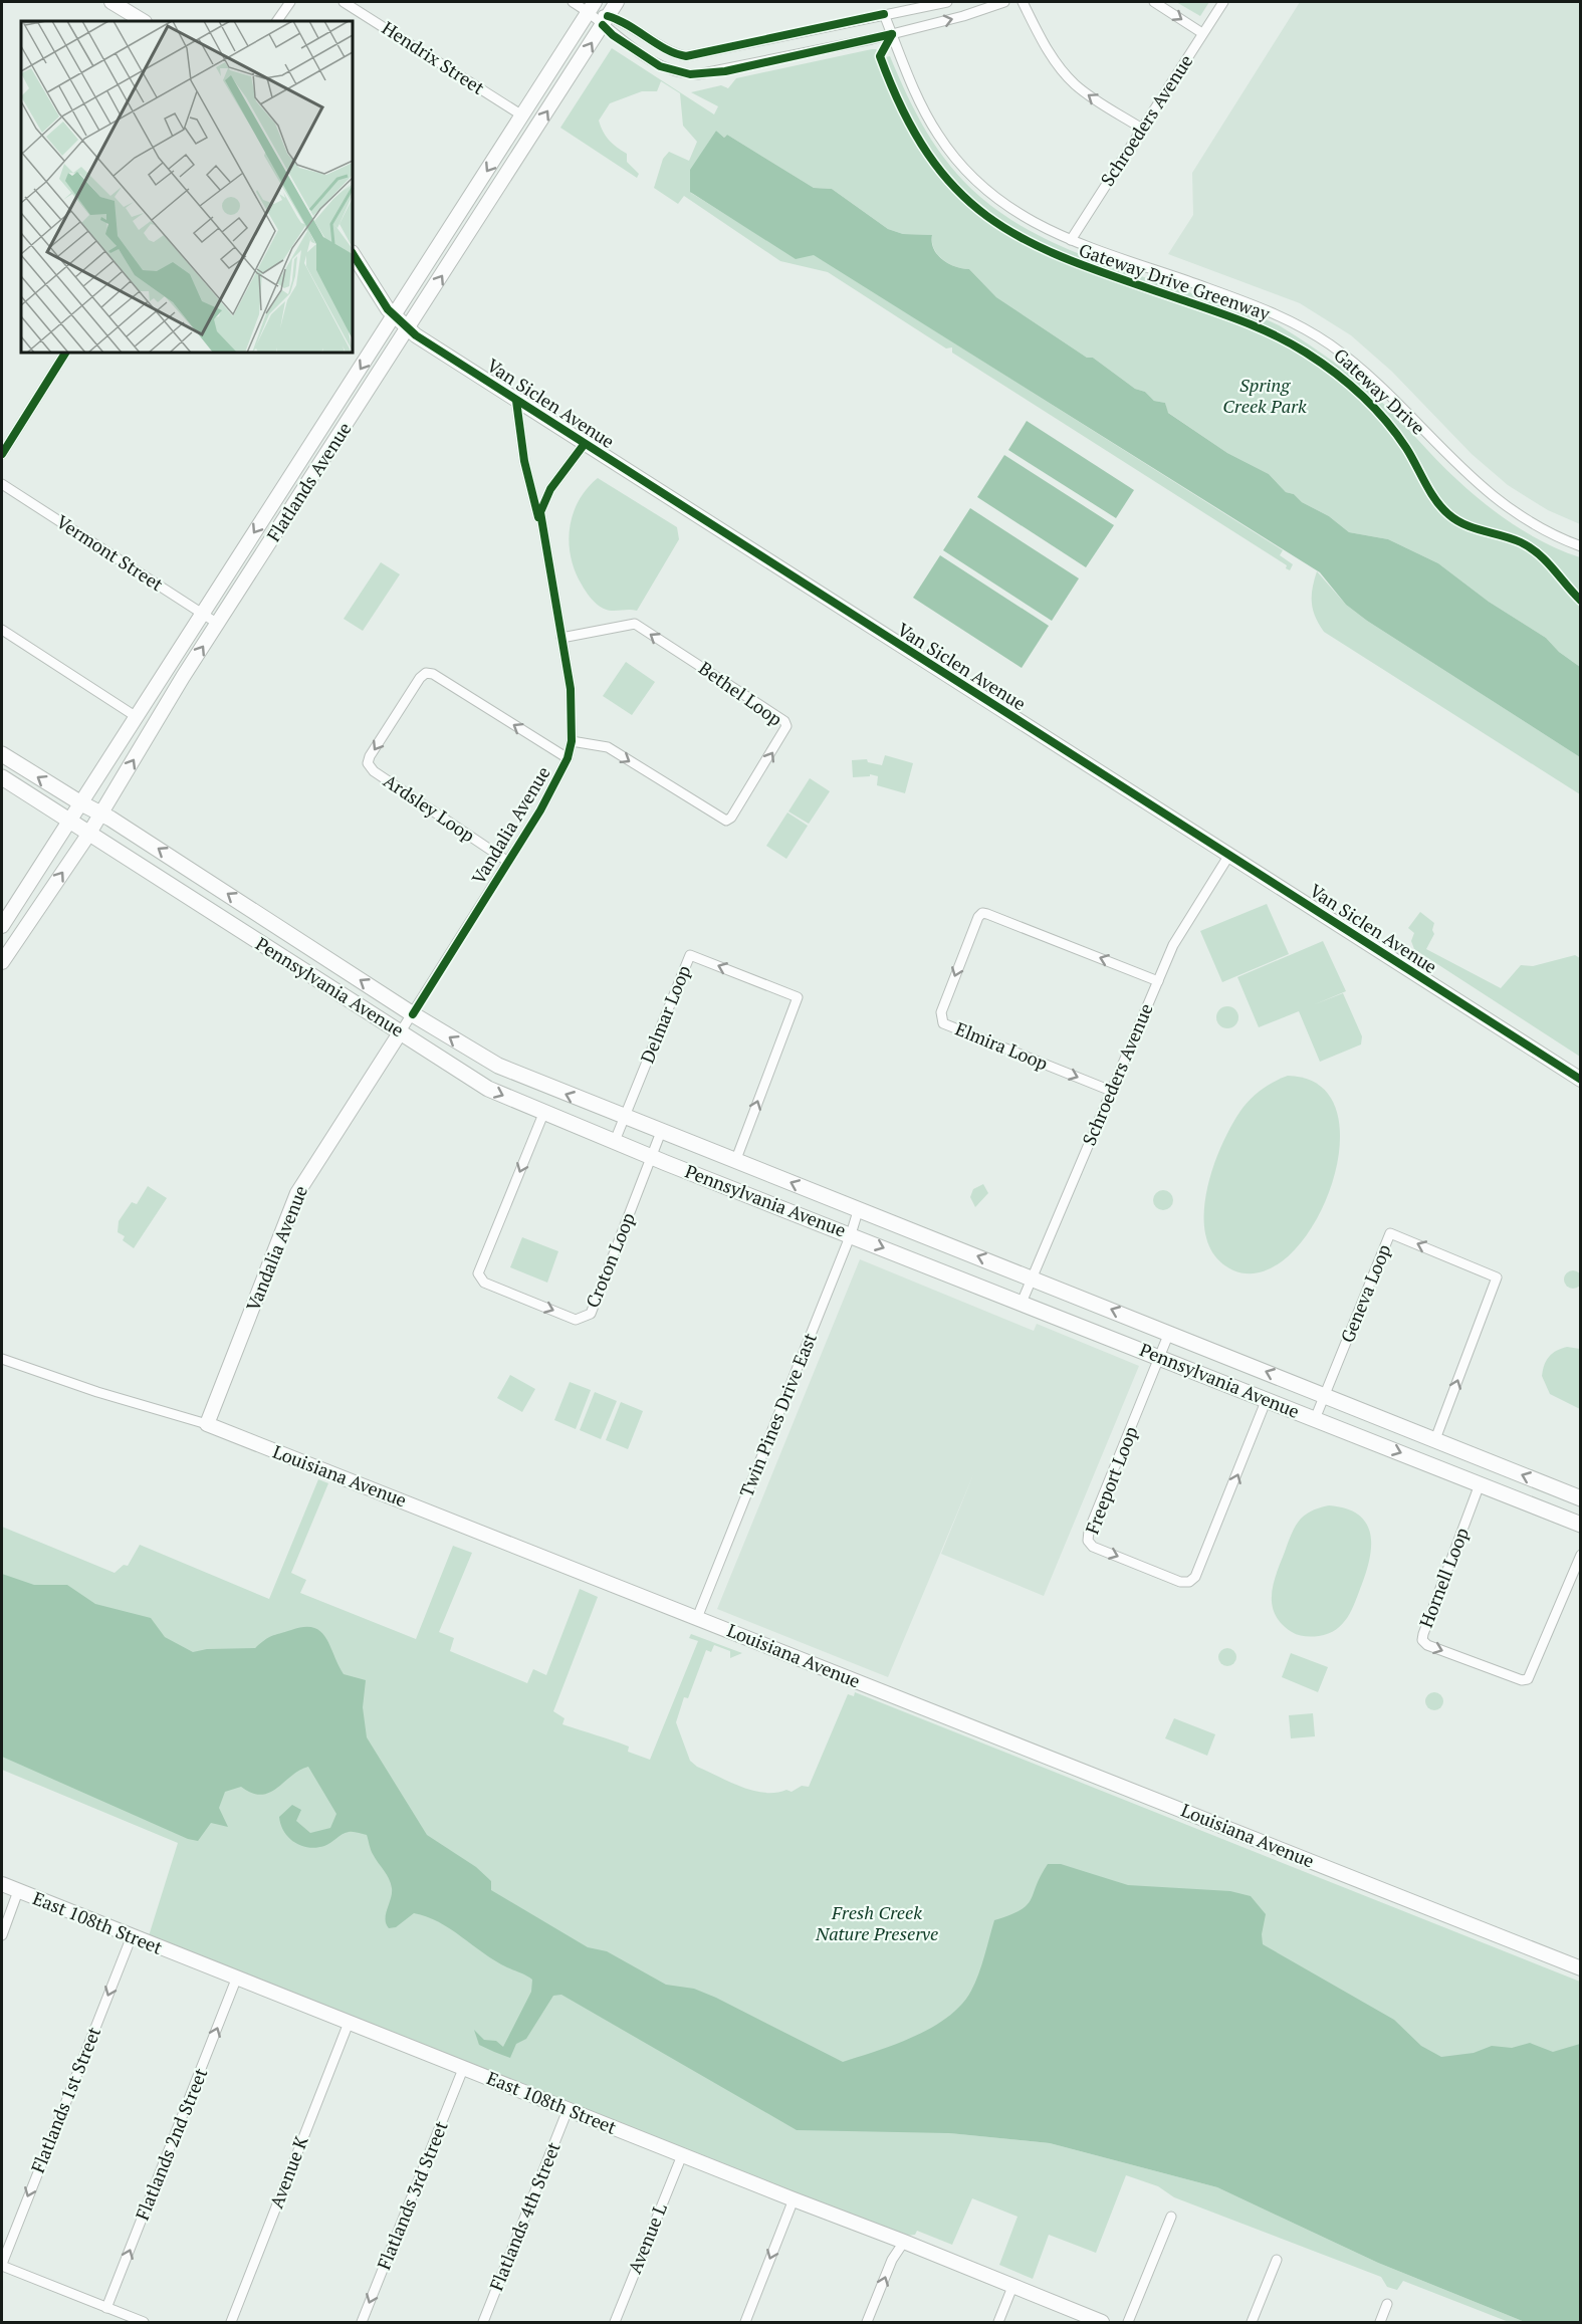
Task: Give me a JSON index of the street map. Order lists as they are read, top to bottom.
{
  "streets": {
    "main road": ["Pennsylvania Avenue"],
    "street": [
      "Hendrix Street",
      "Schroeders Avenue",
      "Gateway Drive",
      "Van Siclen Avenue",
      "Flatlands Avenue",
      "Vermont Street",
      "Bethel Loop",
      "Ardsley Loop",
      "Vandalia Avenue",
      "Delmar Loop",
      "Elmira Loop",
      "Croton Loop",
      "Geneva Loop",
      "Twin Pines Drive East",
      "Louisiana Avenue",
      "Freeport Loop",
      "Hornell Loop",
      "East 108th Street",
      "Flatlands 1st Street",
      "Flatlands 2nd Street",
      "Avenue K",
      "Flatlands 3rd Street",
      "Flatlands 4th Street",
      "Avenue L"
    ],
    "cycle path": ["Gateway Drive Greenway"]
  },
  "crossings": [
    ["Hendrix Street", "Flatlands Avenue"],
    ["Schroeders Avenue", "Gateway Drive"],
    ["Schroeders Avenue", "Van Siclen Avenue"],
    ["Schroeders Avenue", "Pennsylvania Avenue"],
    ["Schroeders Avenue", "Elmira Loop"],
    ["Van Siclen Avenue", "Flatlands Avenue"],
    ["Van Siclen Avenue", "Vandalia Avenue"],
    ["Flatlands Avenue", "Vermont Street"],
    ["Flatlands Avenue", "Pennsylvania Avenue"],
    ["Bethel Loop", "Vandalia Avenue"],
    ["Ardsley Loop", "Vandalia Avenue"],
    ["Vandalia Avenue", "Pennsylvania Avenue"],
    ["Vandalia Avenue", "Louisiana Avenue"],
    ["Pennsylvania Avenue", "Delmar Loop"],
    ["Pennsylvania Avenue", "Croton Loop"],
    ["Pennsylvania Avenue", "Geneva Loop"],
    ["Pennsylvania Avenue", "Twin Pines Drive East"],
    ["Pennsylvania Avenue", "Freeport Loop"],
    ["Pennsylvania Avenue", "Hornell Loop"],
    ["Twin Pines Drive East", "Louisiana Avenue"],
    ["East 108th Street", "Flatlands 1st Street"],
    ["East 108th Street", "Flatlands 2nd Street"],
    ["East 108th Street", "Avenue K"],
    ["East 108th Street", "Flatlands 3rd Street"],
    ["East 108th Street", "Flatlands 4th Street"],
    ["East 108th Street", "Avenue L"]
  ],
  "one_way": ["Flatlands 1st Street", "Flatlands 2nd Street", "Flatlands 3rd Street"],
  "parks": ["Spring Creek Park", "Fresh Creek Nature Preserve"]
}
